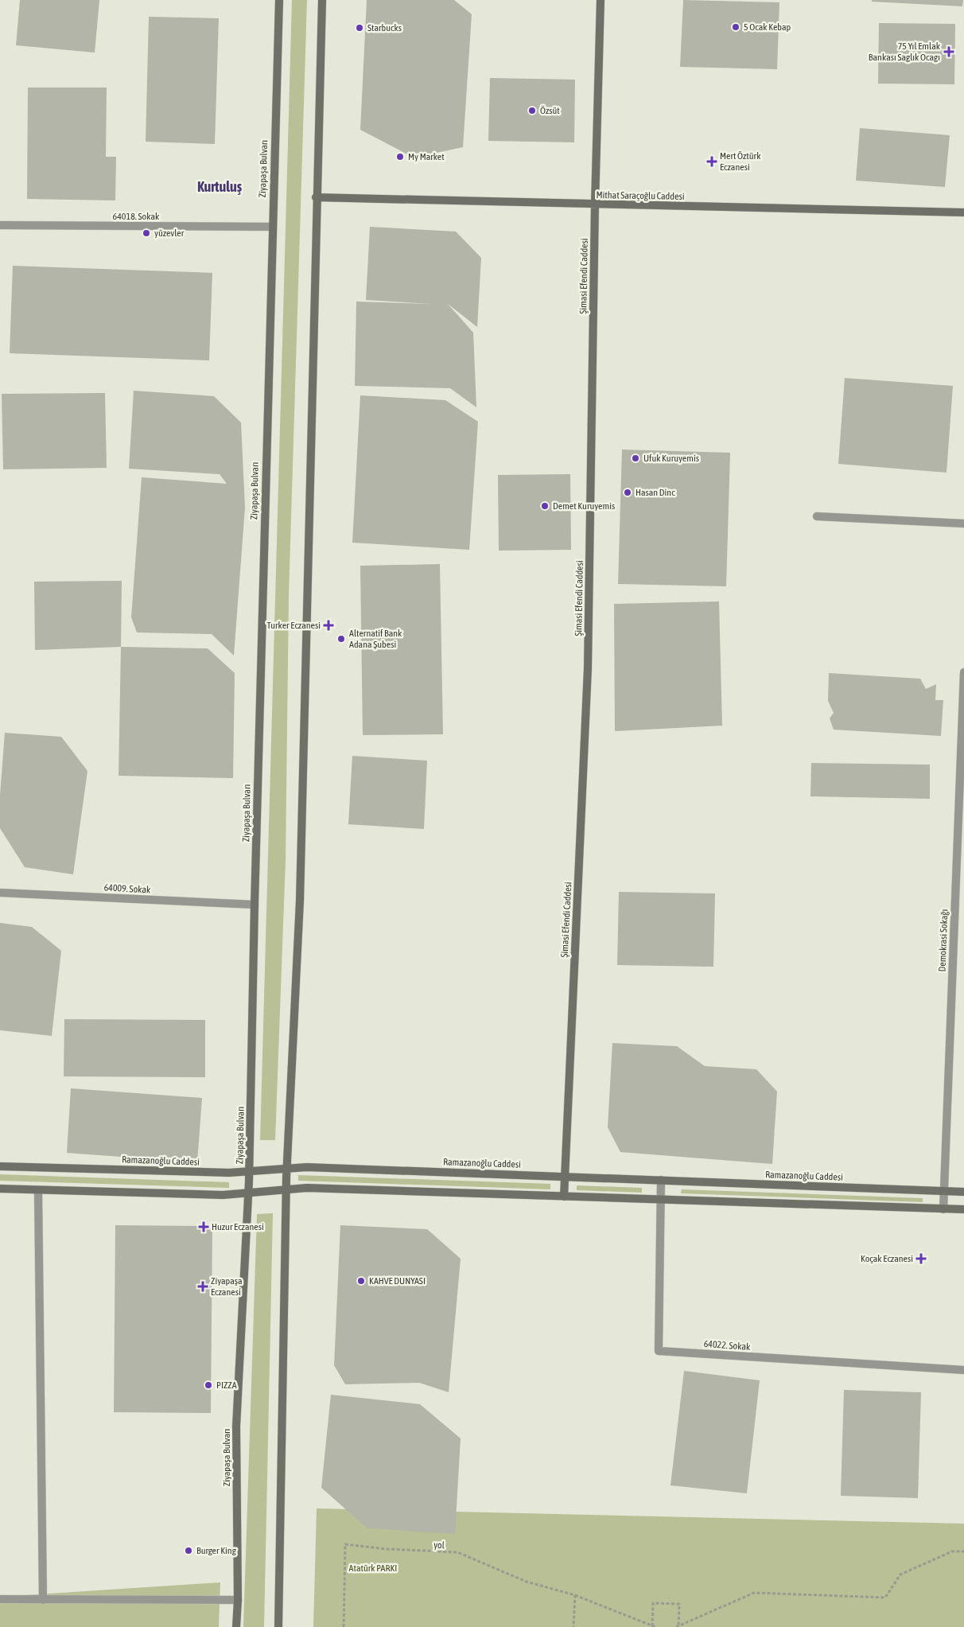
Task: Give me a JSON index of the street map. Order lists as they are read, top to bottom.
{
  "streets": {
    "main road": [
      "Ziyapaşa Bulvarı",
      "Mithat Saraçoğlu Caddesi",
      "Şimasi Efendi Caddesi",
      "Ramazanoğlu Caddesi"
    ],
    "street": [
      "64018. Sokak",
      "64009. Sokak",
      "Demokrasi Sokağı",
      "64022. Sokak"
    ],
    "path": ["yol"]
  },
  "crossings": [
    ["Ziyapaşa Bulvarı", "64018. Sokak"],
    ["Ziyapaşa Bulvarı", "64009. Sokak"],
    ["Ziyapaşa Bulvarı", "Ramazanoğlu Caddesi"],
    ["Mithat Saraçoğlu Caddesi", "Şimasi Efendi Caddesi"],
    ["Şimasi Efendi Caddesi", "Ramazanoğlu Caddesi"],
    ["Demokrasi Sokağı", "Ramazanoğlu Caddesi"],
    ["Ramazanoğlu Caddesi", "64022. Sokak"]
  ],
  "districts": ["Kurtuluş"],
  "parks": ["Atatürk PARKI"],
  "places": {
    "other": [
      "5 Ocak Kebap",
      "Starbucks",
      "Özsüt",
      "My Market",
      "yüzevler",
      "Ufuk Kuruyemis",
      "Hasan Dinc",
      "Demet Kuruyemis",
      "Alternatif Bank Adana Şubesi",
      "KAHVE DUNYASI",
      "PIZZA",
      "Burger King"
    ],
    "health": [
      "75 Yıl Emlak Bankası Saglık Ocagı",
      "Mert Öztürk Eczanesi",
      "Turker Eczanesi",
      "Huzur Eczanesi",
      "Koçak Eczanesi",
      "Ziyapaşa Eczanesi"
    ]
  }
}
